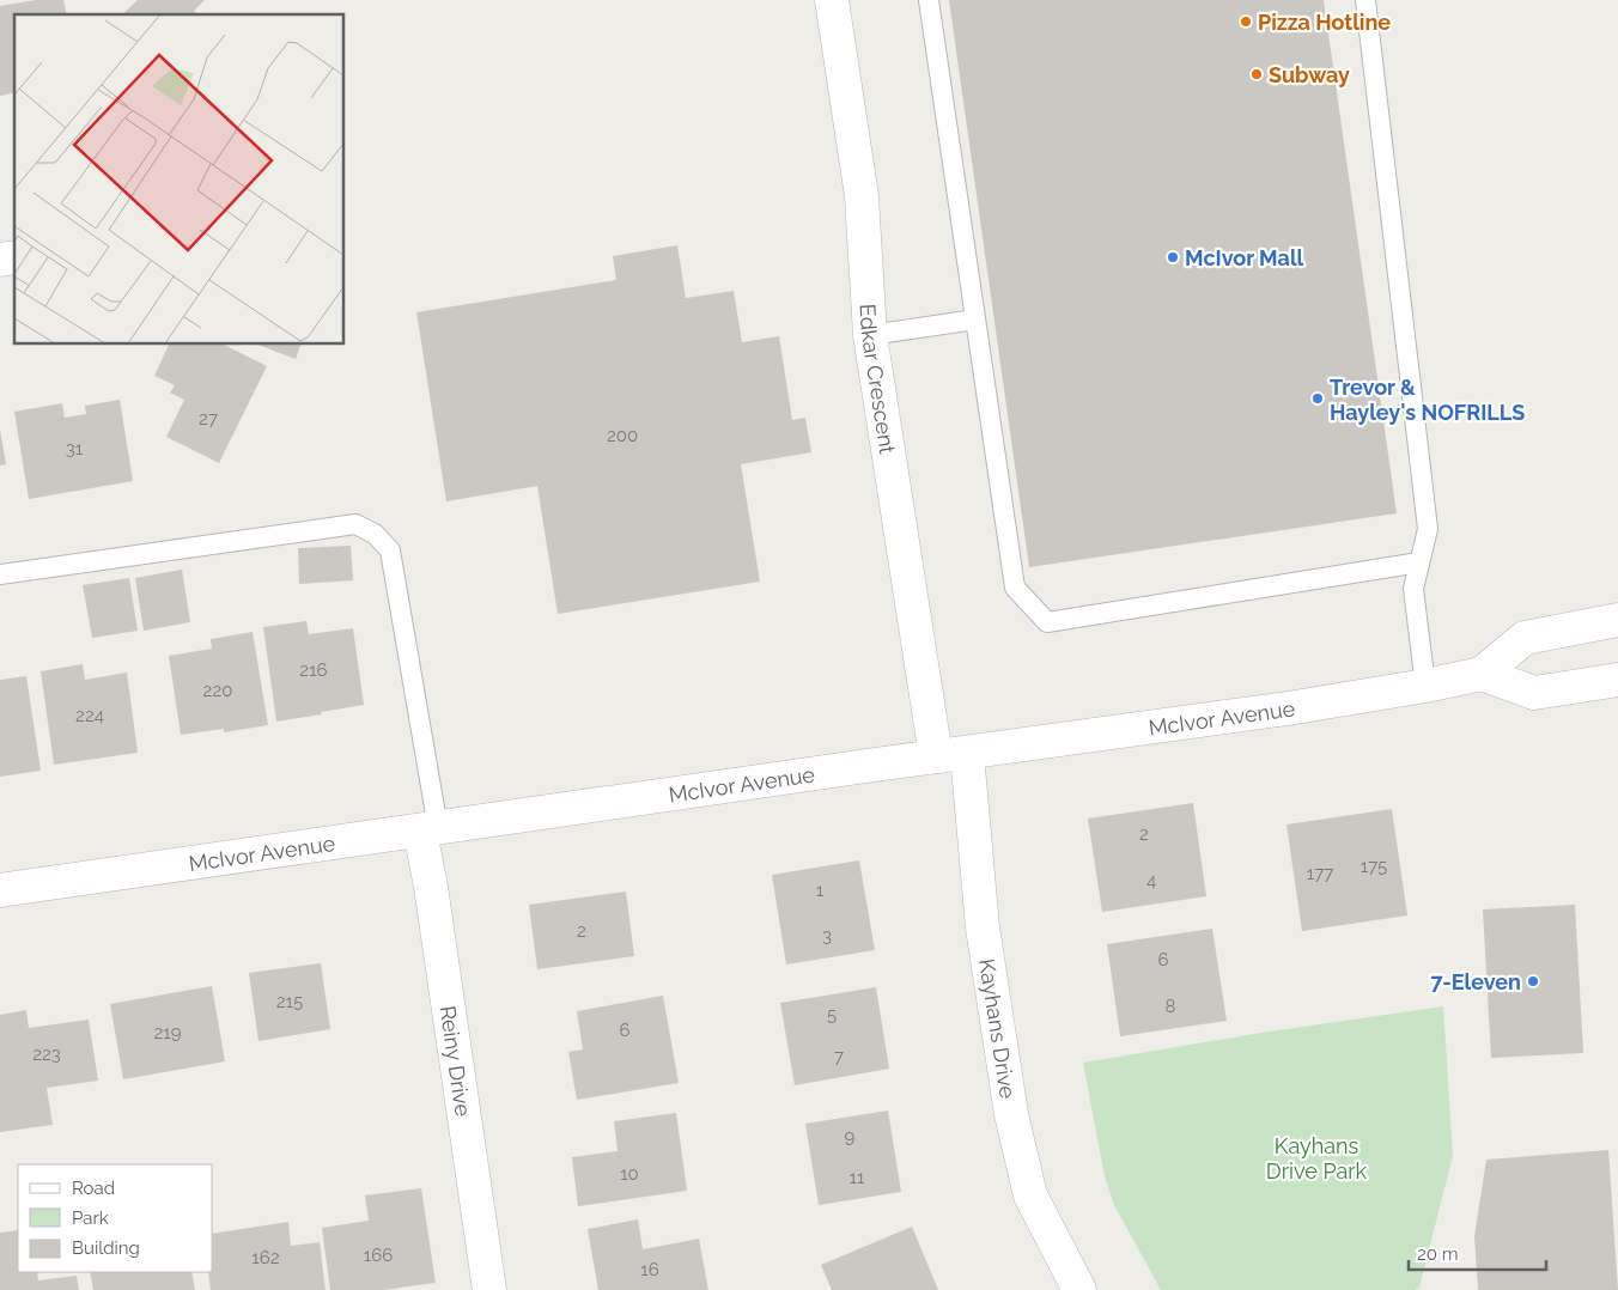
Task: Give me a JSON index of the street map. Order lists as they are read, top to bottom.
{
  "streets": {
    "street": [
      "Edkar Crescent",
      "McIvor Avenue",
      "Kayhans Drive",
      "Reiny Drive"
    ]
  },
  "crossings": [
    ["Edkar Crescent", "McIvor Avenue"],
    ["Edkar Crescent", "Kayhans Drive"],
    ["McIvor Avenue", "Kayhans Drive"],
    ["McIvor Avenue", "Reiny Drive"]
  ],
  "parks": ["Kayhans Drive Park"],
  "places": [
    "Pizza Hotline",
    "Subway",
    "McIvor Mall",
    "Trevor & Hayley's NOFRILLS",
    "7-Eleven"
  ],
  "house_numbers": [
    "27",
    "200",
    "31",
    "216",
    "220",
    "224",
    "2",
    "175",
    "177",
    "4",
    "1",
    "2",
    "3",
    "6",
    "215",
    "8",
    "5",
    "6",
    "219",
    "223",
    "7",
    "9",
    "10",
    "11",
    "166",
    "162",
    "16"
  ],
  "legend": ["Road", "Park", "Building"],
  "scale_bar": "20 m"
}
